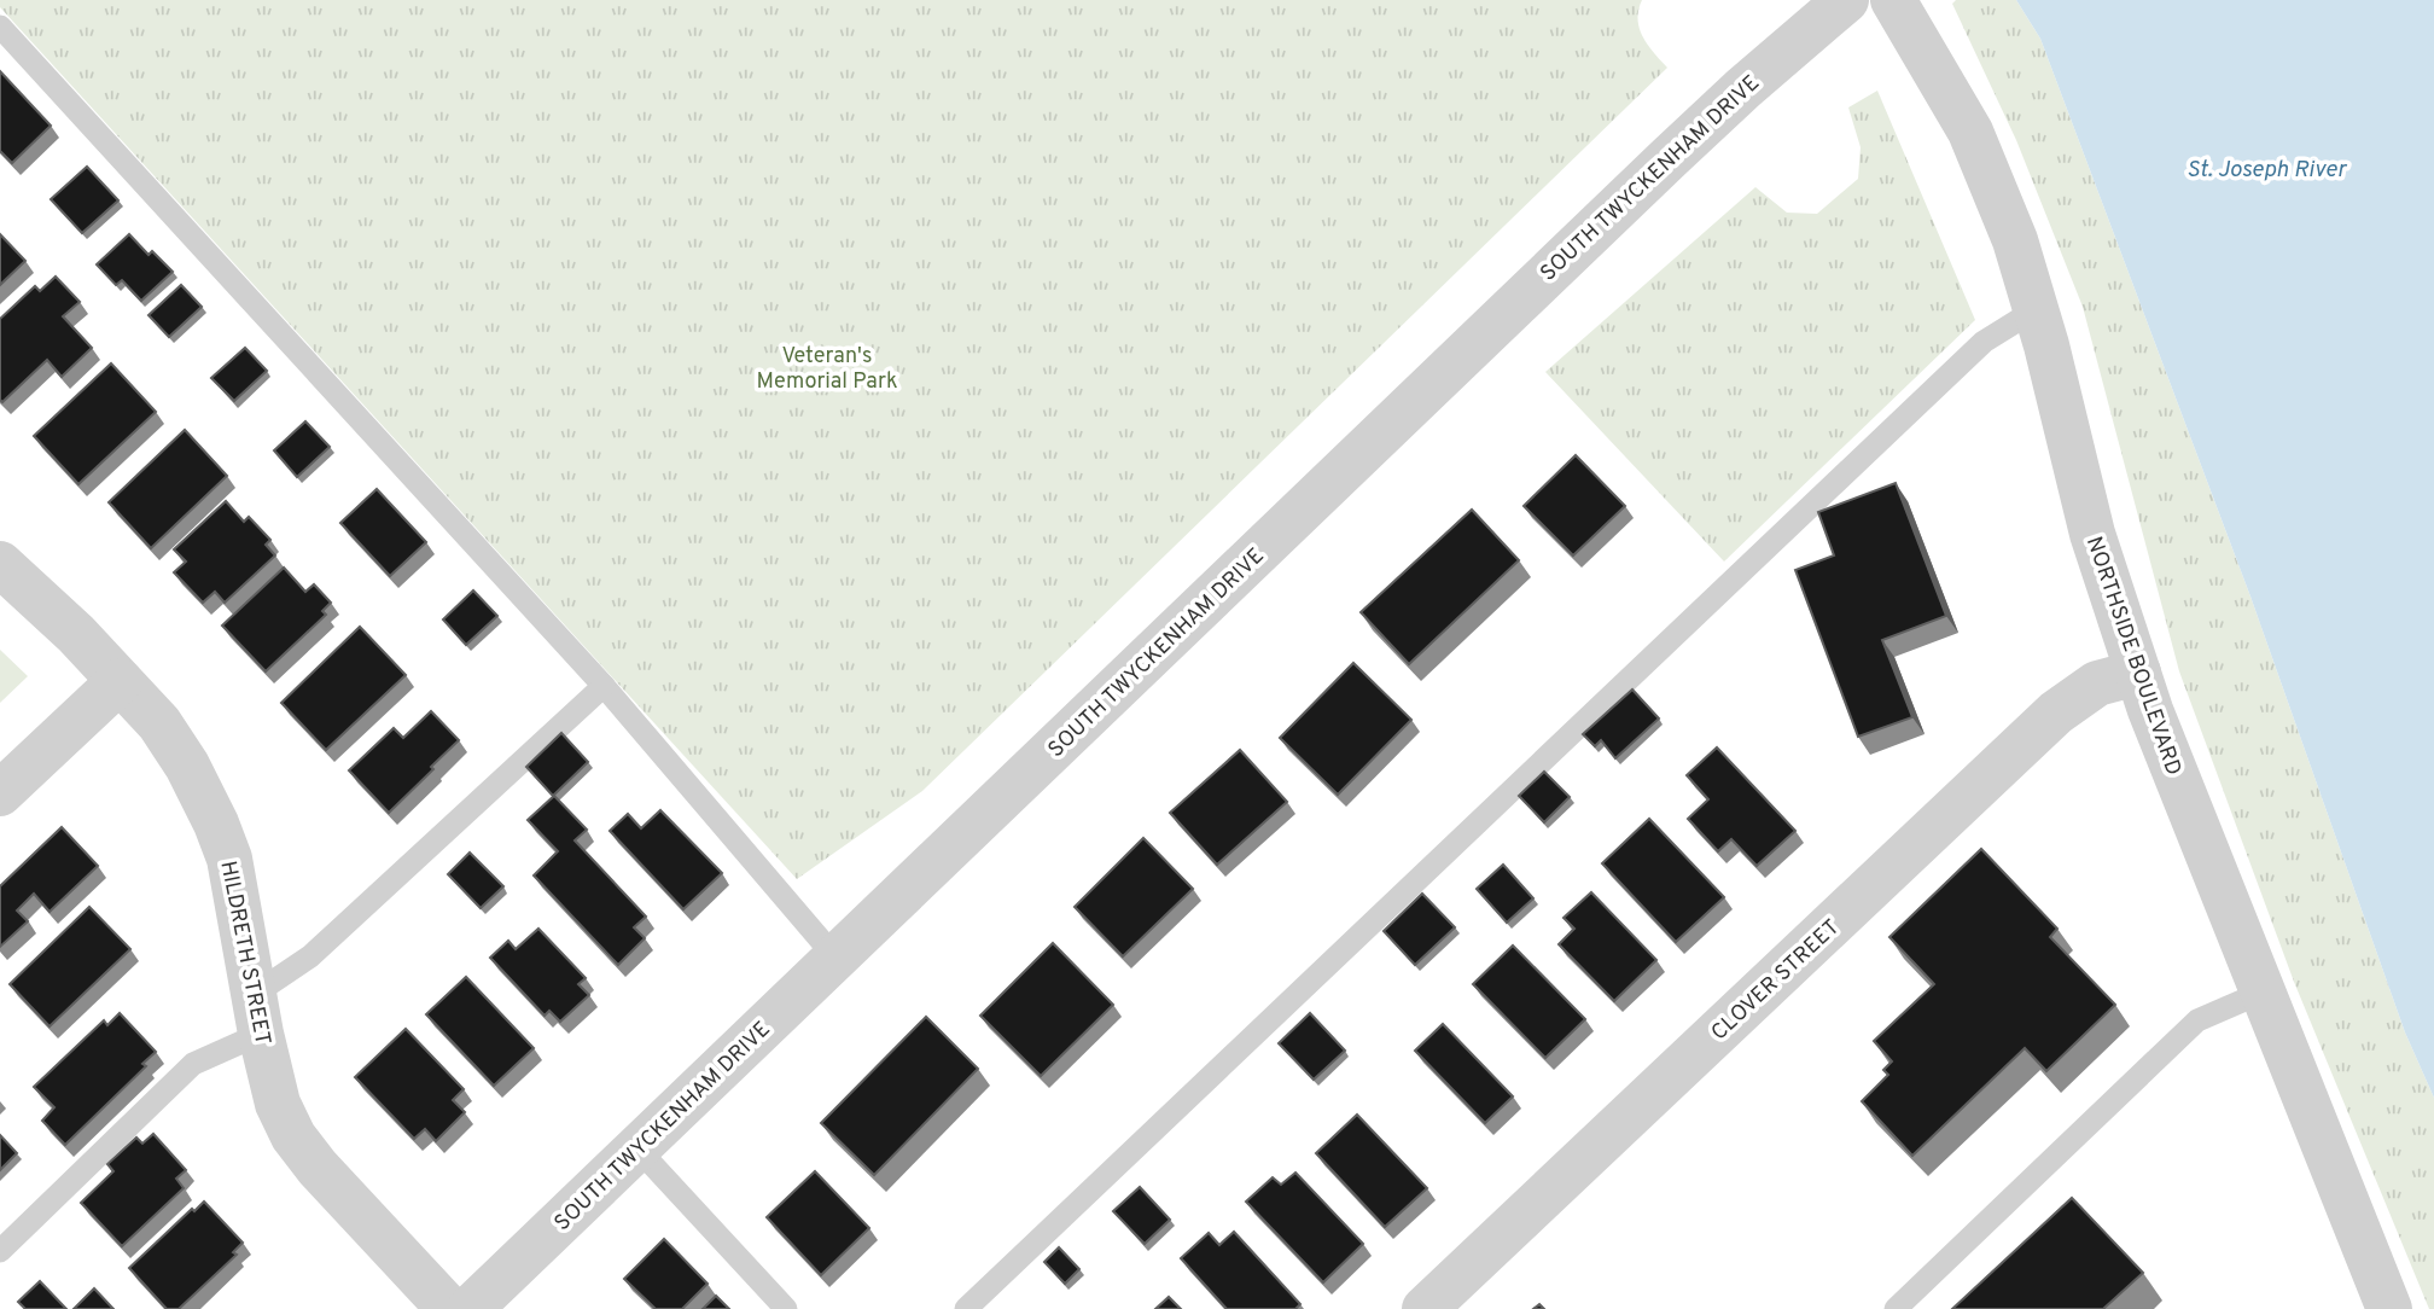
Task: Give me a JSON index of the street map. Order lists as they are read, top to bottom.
{
  "streets": {
    "street": [
      "SOUTH TWYCKENHAM DRIVE",
      "NORTHSIDE BOULEVARD",
      "HILDRETH STREET",
      "CLOVER STREET"
    ]
  },
  "crossings": [
    ["NORTHSIDE BOULEVARD", "CLOVER STREET"]
  ],
  "water": ["St. Joseph River"],
  "parks": ["Veteran's Memorial Park"]
}
